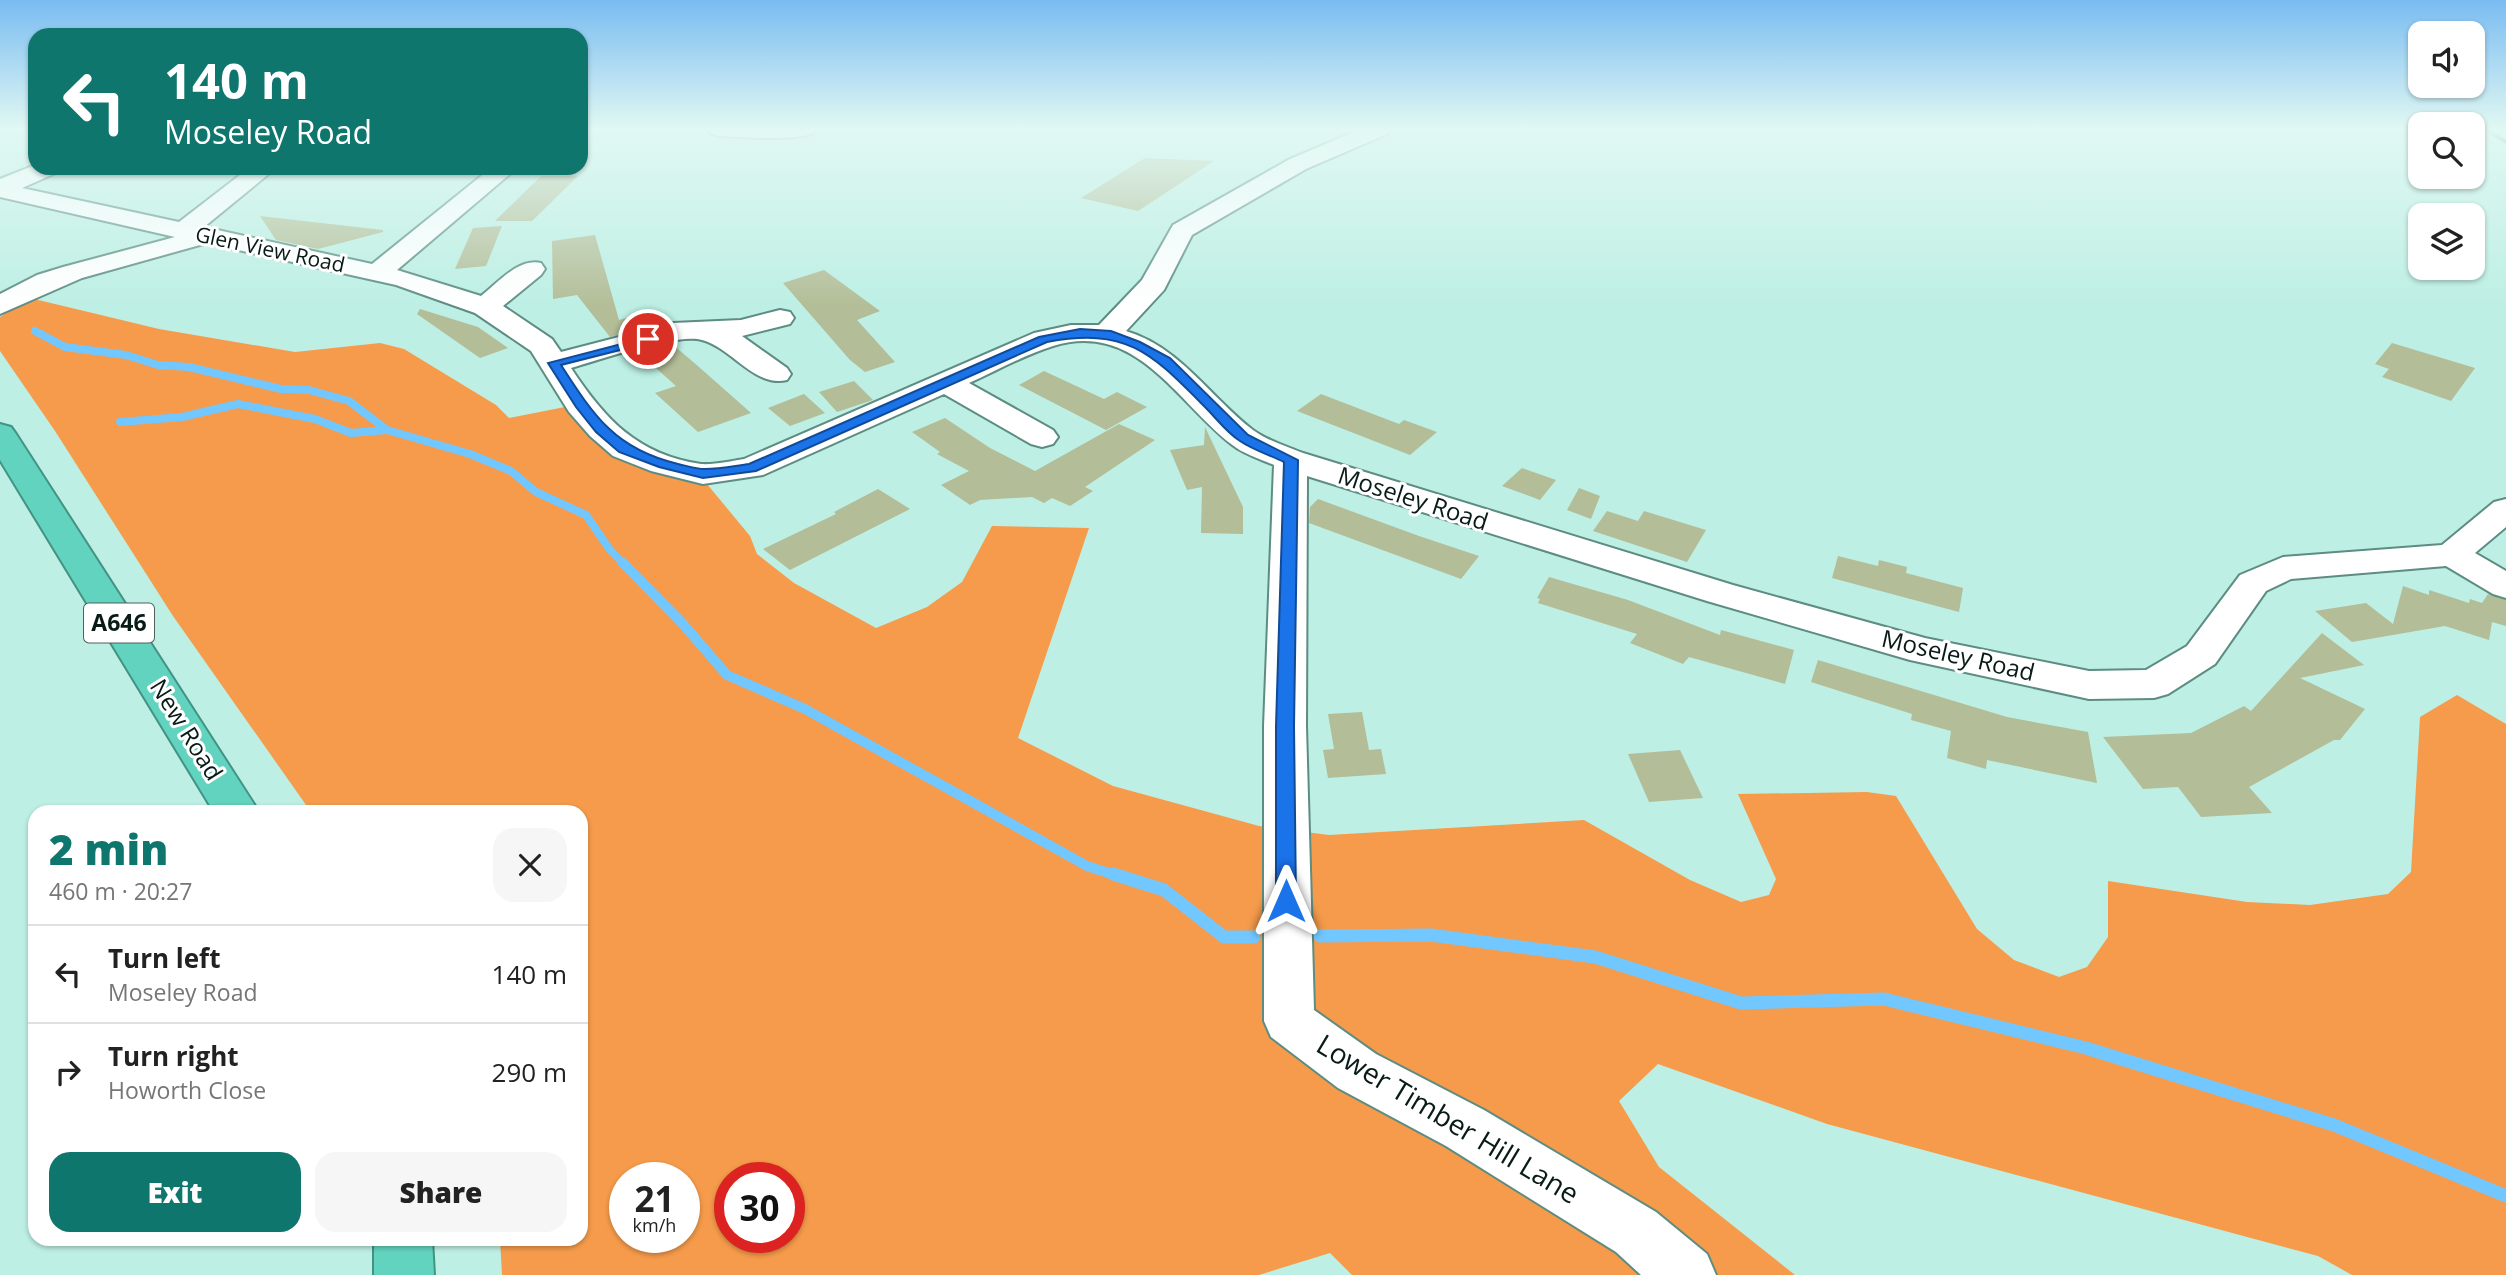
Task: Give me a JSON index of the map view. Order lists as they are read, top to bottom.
{
  "streets": {
    "highway": ["A646", "New Road"],
    "street": ["Glen View Road", "Moseley Road", "Lower Timber Hill Lane"]
  },
  "crossings": [
    ["Glen View Road", "Moseley Road"],
    ["Moseley Road", "Lower Timber Hill Lane"]
  ],
  "page": {
    "turn": ["140 m", "Moseley Road"],
    "heading": ["2 min", "460 m · 20:27"],
    "list": [
      {
        "name": "Turn left",
        "note": "Moseley Road",
        "value": "140 m"
      },
      {
        "name": "Turn right",
        "note": "Howorth Close",
        "value": "290 m"
      }
    ],
    "buttons": ["Exit", "Share"],
    "speed": "21 km/h",
    "limit": "30"
  }
}
